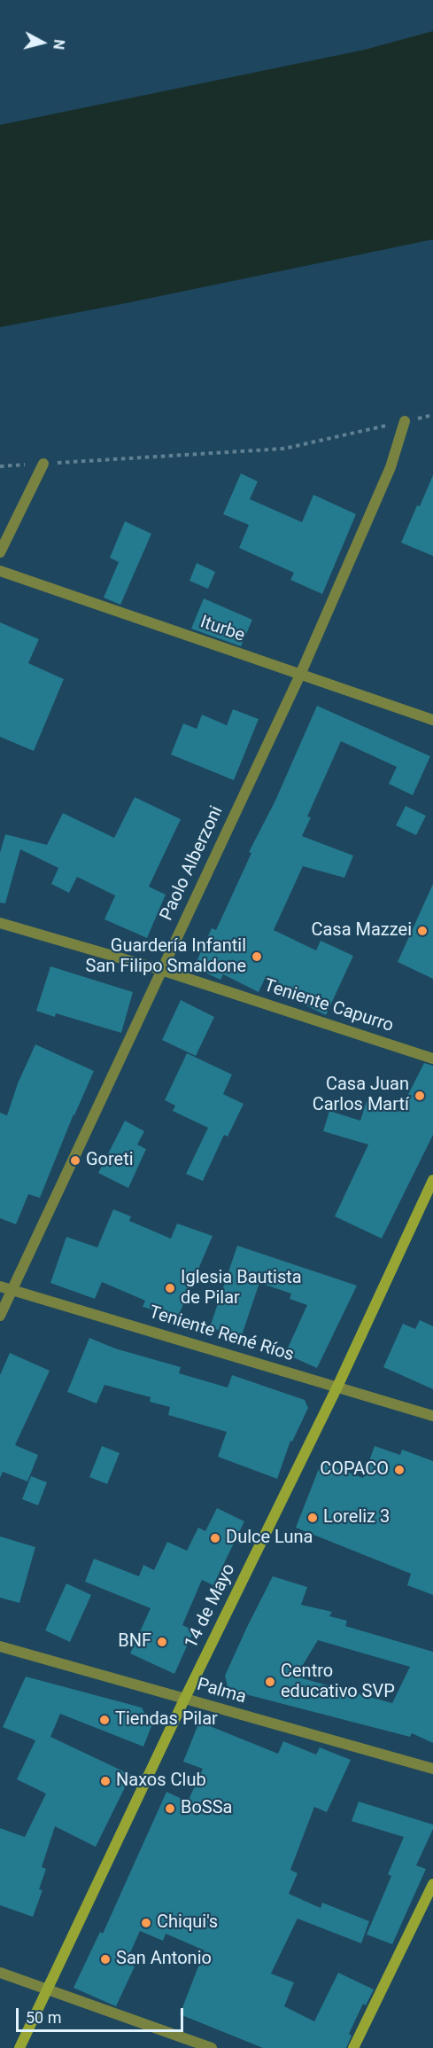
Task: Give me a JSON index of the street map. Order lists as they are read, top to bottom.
{
  "streets": {
    "main road": ["14 de Mayo"],
    "street": [
      "Iturbe",
      "Paolo Alberzoni",
      "Teniente Capurro",
      "Teniente René Ríos",
      "Palma"
    ]
  },
  "crossings": [
    ["Iturbe", "Paolo Alberzoni"],
    ["Paolo Alberzoni", "Teniente Capurro"],
    ["Paolo Alberzoni", "Teniente René Ríos"],
    ["Teniente René Ríos", "14 de Mayo"],
    ["14 de Mayo", "Palma"]
  ],
  "places": [
    "Casa Mazzei",
    "Guardería Infantil San Filipo Smaldone",
    "Casa Juan Carlos Martí",
    "Goreti",
    "Iglesia Bautista de Pilar",
    "COPACO",
    "Loreliz 3",
    "Dulce Luna",
    "BNF",
    "Centro educativo SVP",
    "Tiendas Pilar",
    "Naxos Club",
    "BoSSa",
    "Chiqui's",
    "San Antonio"
  ],
  "scale_bar": "50 m",
  "north": "right"
}
